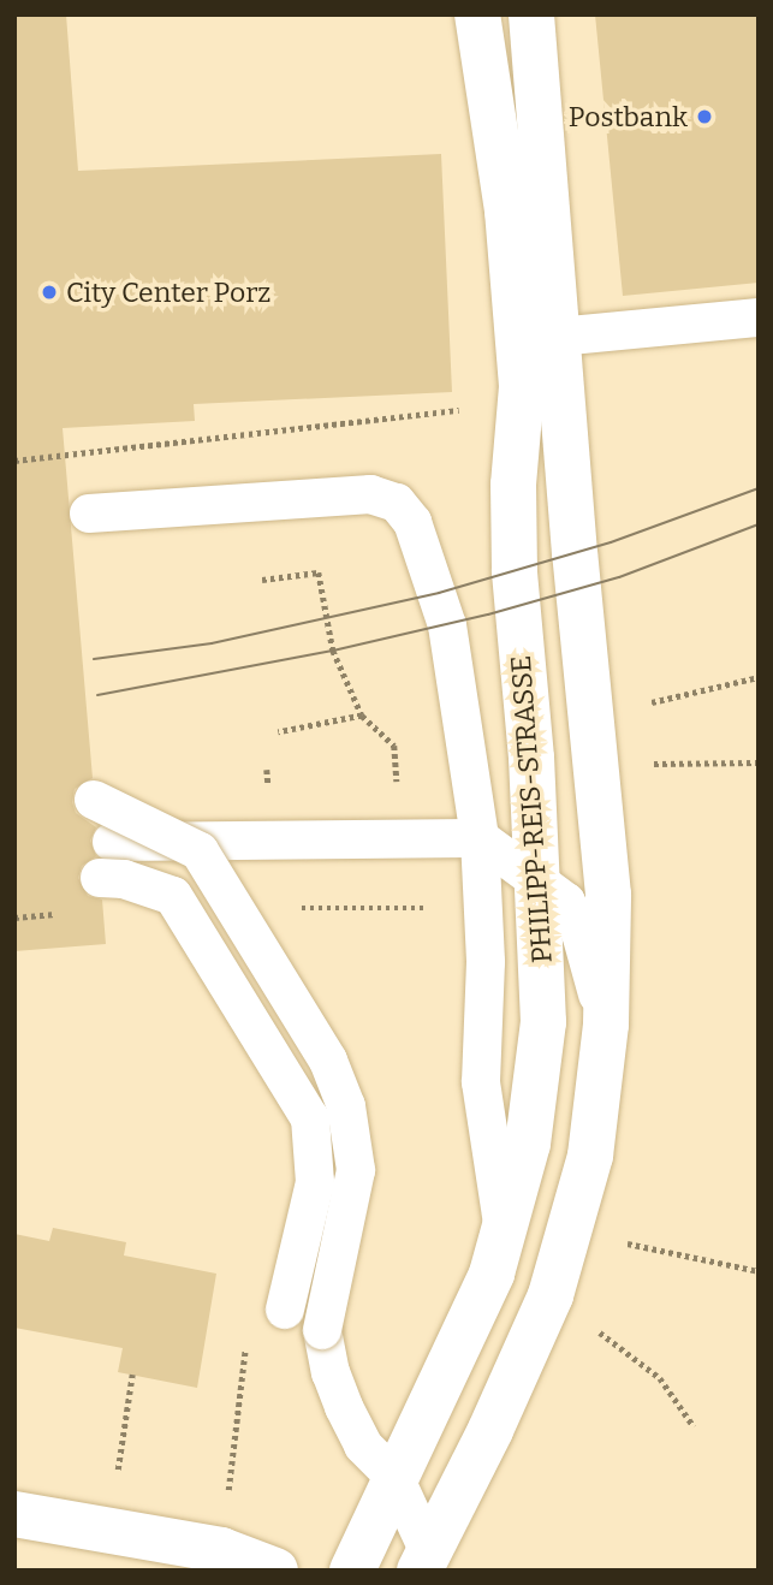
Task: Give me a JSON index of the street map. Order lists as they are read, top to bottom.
{
  "streets": {
    "street": ["PHILIPP-REIS-STRASSE"]
  },
  "places": ["Postbank", "City Center Porz"]
}
